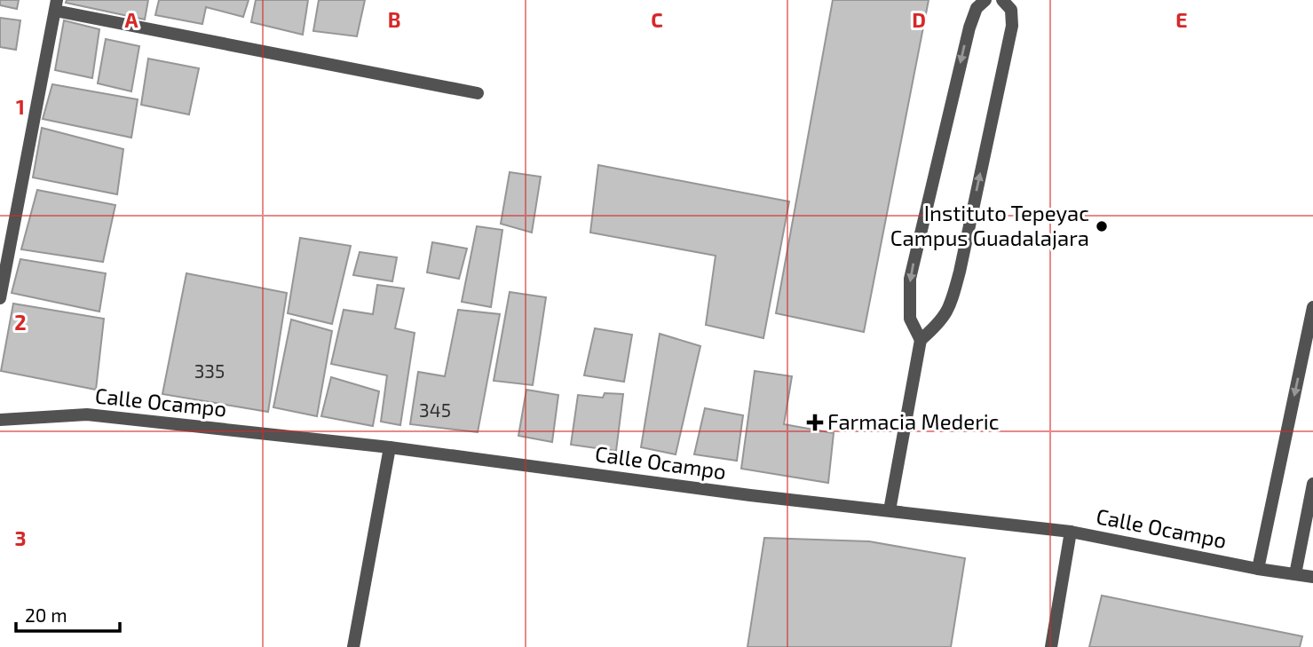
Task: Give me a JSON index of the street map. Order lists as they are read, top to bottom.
{
  "streets": {
    "street": ["Calle Ocampo"]
  },
  "places": {
    "other": ["Instituto Tepeyac Campus Guadalajara"],
    "health": ["Farmacia Mederic"]
  },
  "house_numbers": ["335", "345"],
  "scale_bar": "20 m",
  "grid": {
    "columns": [
      "A",
      "B",
      "C",
      "D",
      "E"
    ],
    "rows": ["1", "2", "3"]
  }
}
